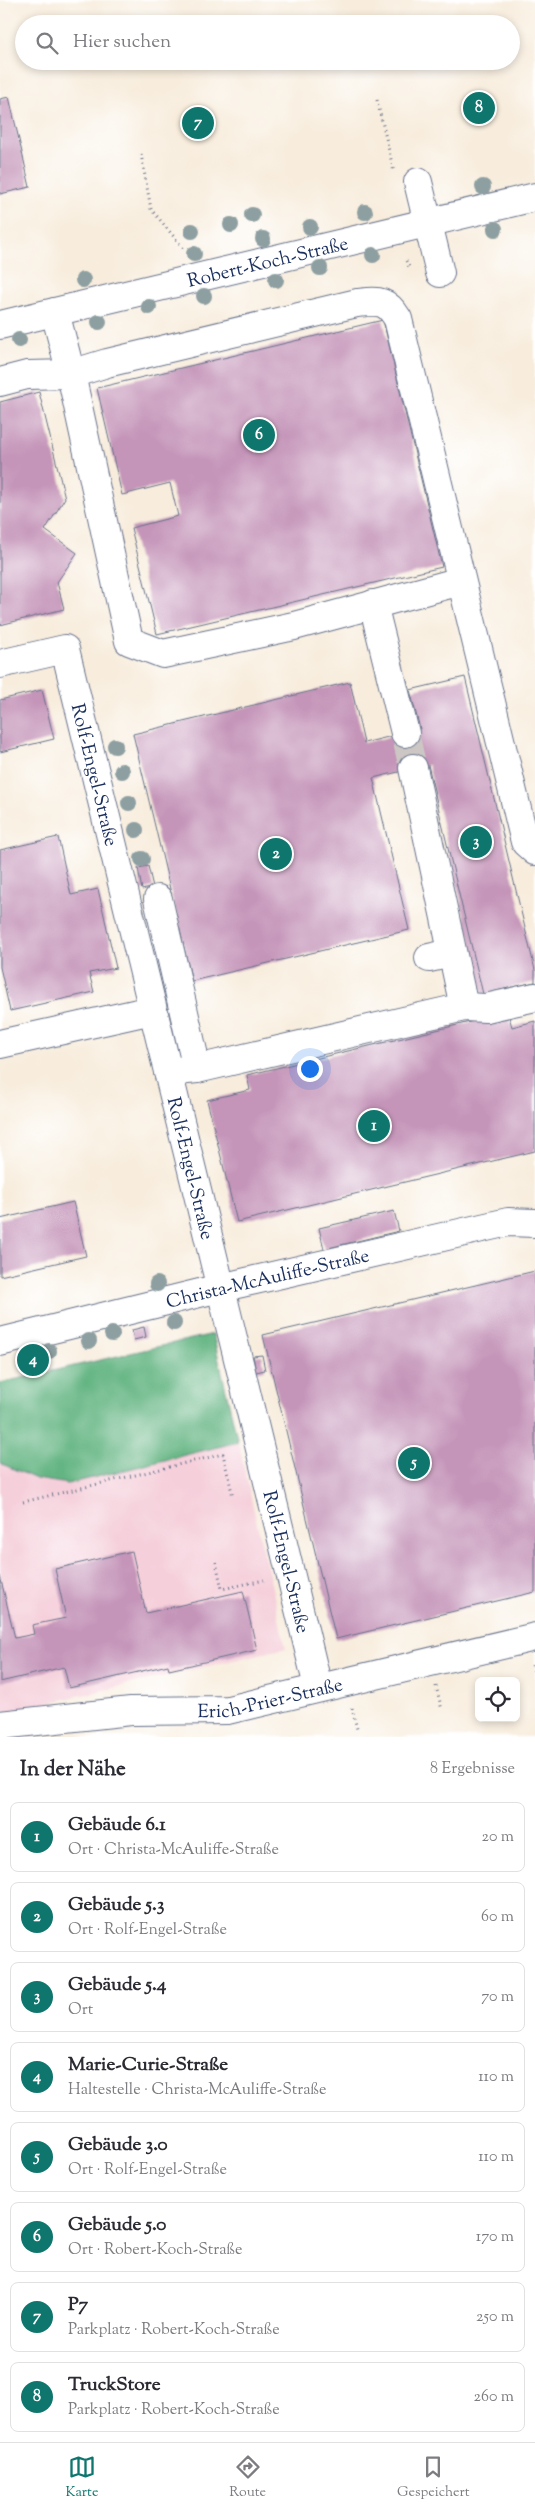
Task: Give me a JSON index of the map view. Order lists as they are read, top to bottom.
{
  "streets": {
    "street": [
      "Robert-Koch-Straße",
      "Rolf-Engel-Straße",
      "Christa-McAuliffe-Straße",
      "Erich-Prier-Straße"
    ]
  },
  "crossings": [
    ["Rolf-Engel-Straße", "Christa-McAuliffe-Straße"],
    ["Rolf-Engel-Straße", "Erich-Prier-Straße"]
  ],
  "page": {
    "search": "Hier suchen",
    "pins": [
      "8",
      "7",
      "6",
      "3",
      "2",
      "1",
      "4",
      "5"
    ],
    "heading": ["In der Nähe", "8 Ergebnisse"],
    "list": [
      {
        "mark": "1",
        "name": "Gebäude 6.1",
        "note": "Ort · Christa-McAuliffe-Straße",
        "value": "20 m"
      },
      {
        "mark": "2",
        "name": "Gebäude 5.3",
        "note": "Ort · Rolf-Engel-Straße",
        "value": "60 m"
      },
      {
        "mark": "3",
        "name": "Gebäude 5.4",
        "note": "Ort",
        "value": "70 m"
      },
      {
        "mark": "4",
        "name": "Marie-Curie-Straße",
        "note": "Haltestelle · Christa-McAuliffe-Straße",
        "value": "110 m"
      },
      {
        "mark": "5",
        "name": "Gebäude 3.0",
        "note": "Ort · Rolf-Engel-Straße",
        "value": "110 m"
      },
      {
        "mark": "6",
        "name": "Gebäude 5.0",
        "note": "Ort · Robert-Koch-Straße",
        "value": "170 m"
      },
      {
        "mark": "7",
        "name": "P7",
        "note": "Parkplatz · Robert-Koch-Straße",
        "value": "250 m"
      },
      {
        "mark": "8",
        "name": "TruckStore",
        "note": "Parkplatz · Robert-Koch-Straße",
        "value": "260 m"
      }
    ],
    "nav": ["Karte", "Route", "Gespeichert"]
  }
}
